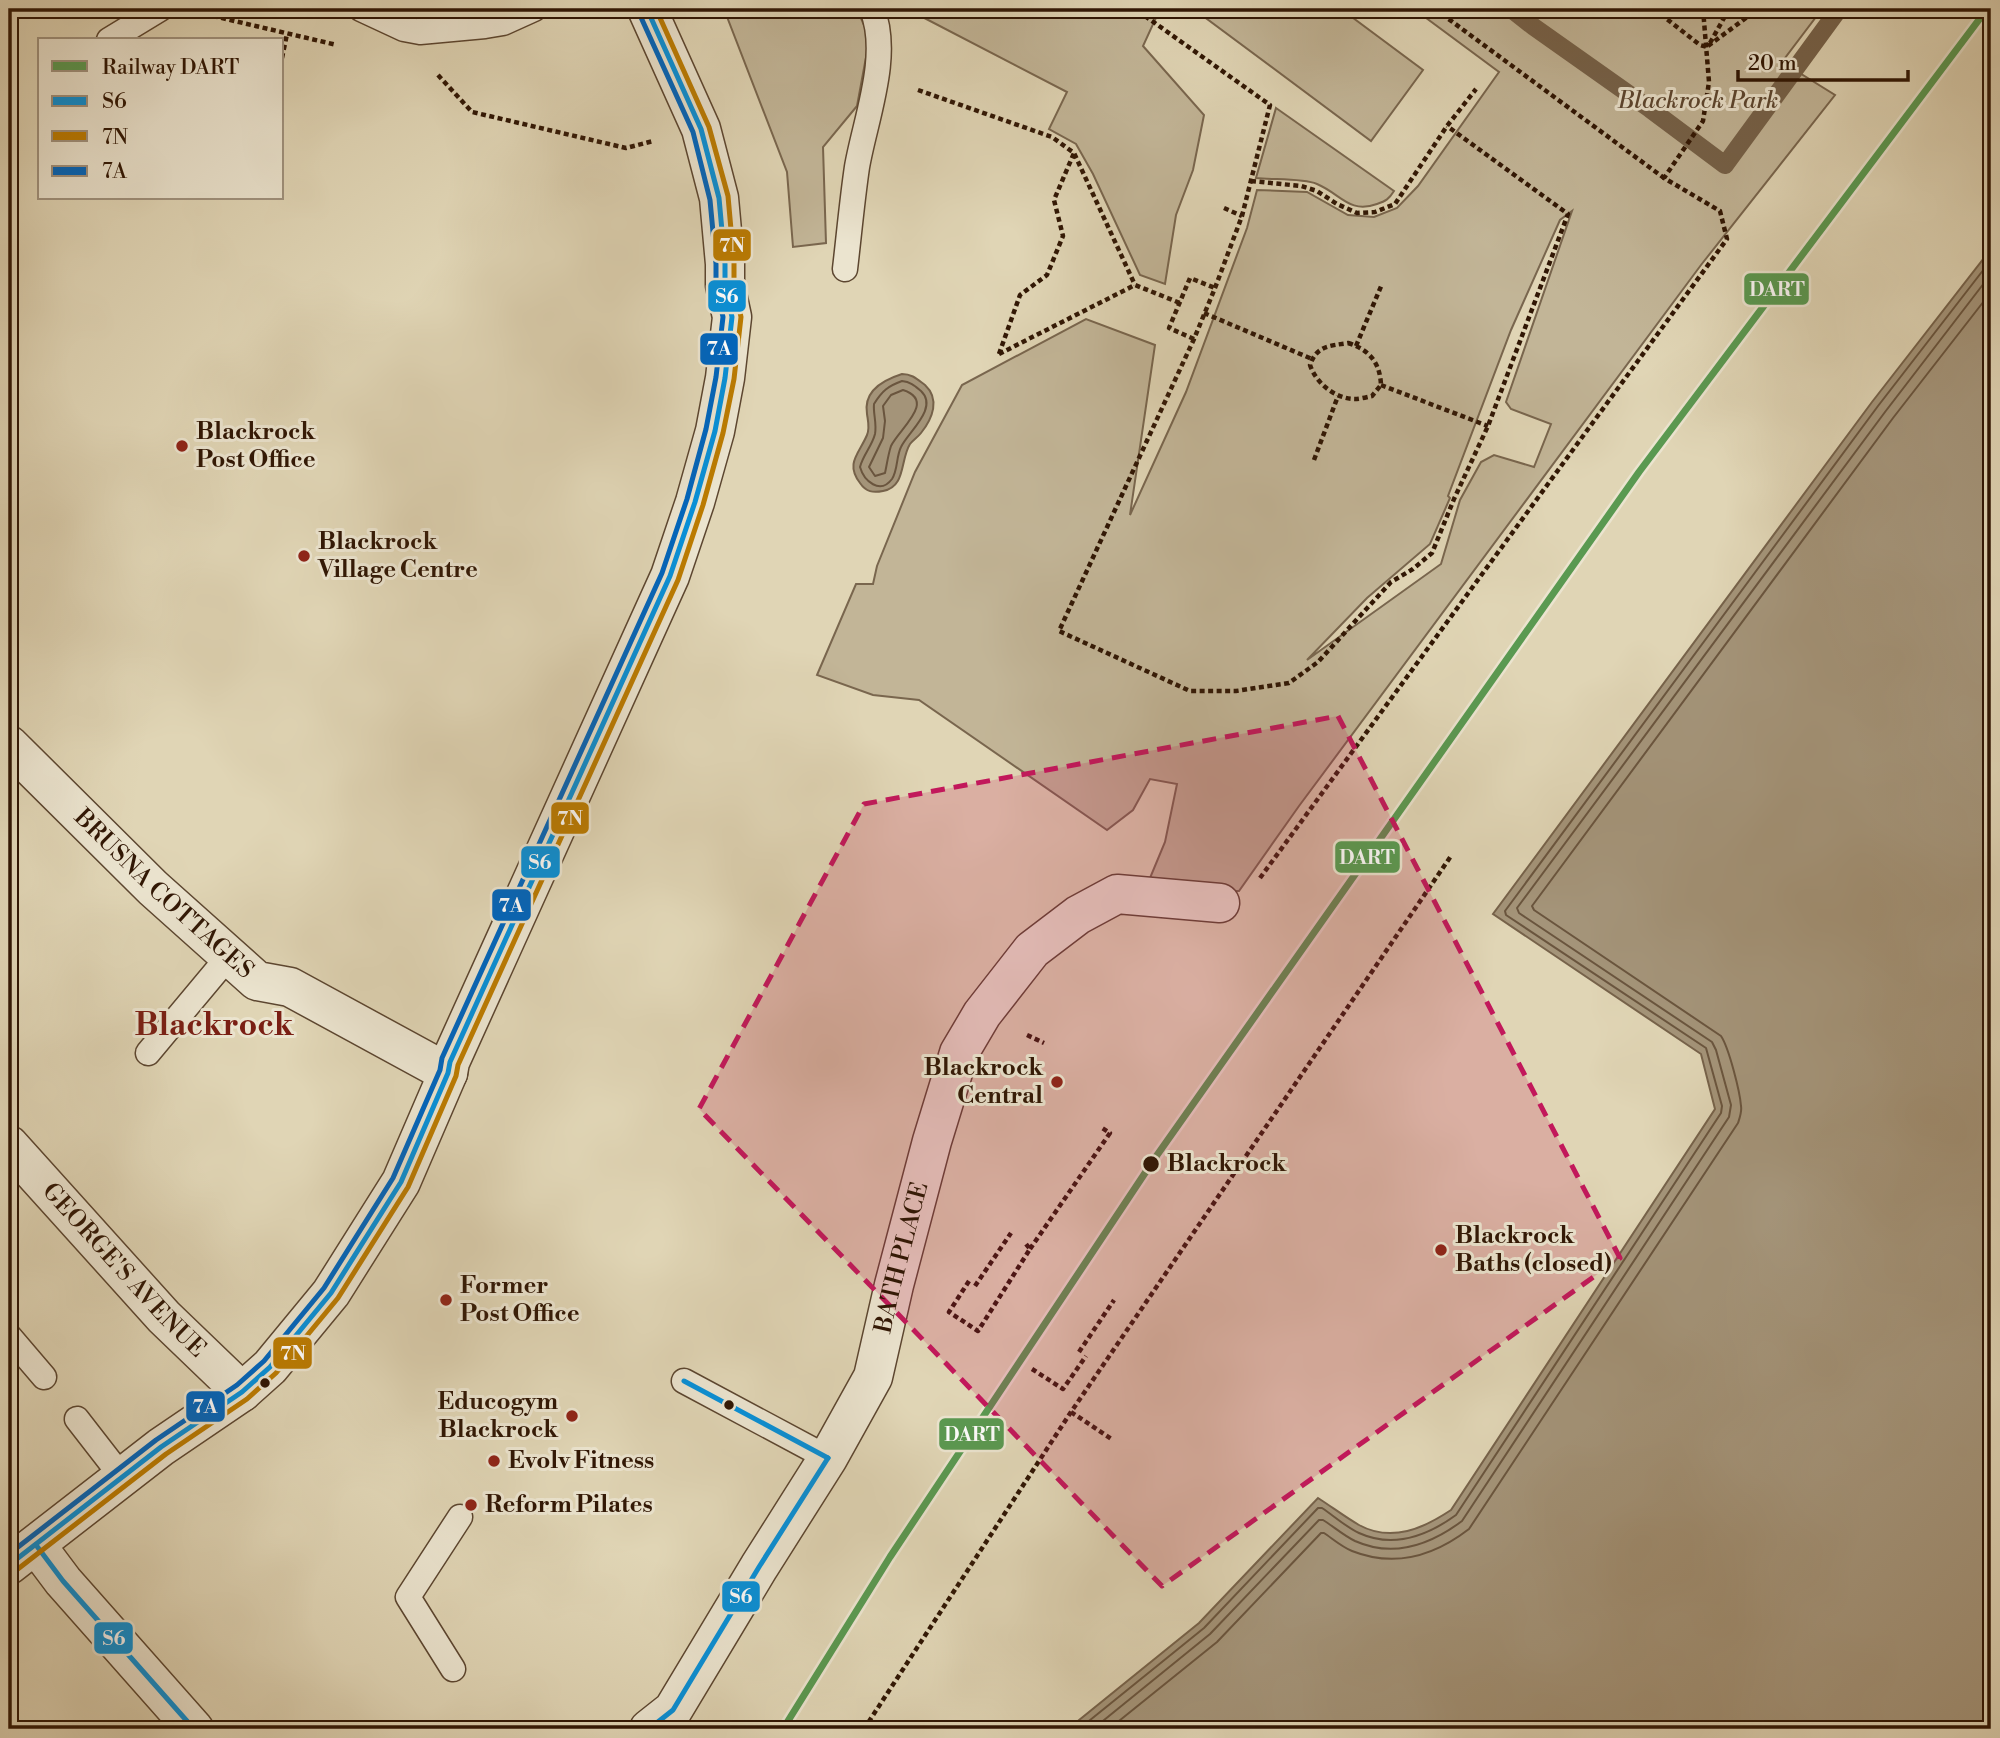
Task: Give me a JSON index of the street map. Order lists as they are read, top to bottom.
{
  "streets": {
    "street": ["BRUSNA COTTAGES", "BATH PLACE", "GEORGE'S AVENUE"]
  },
  "districts": ["Blackrock"],
  "parks": ["Blackrock Park"],
  "places": [
    "Blackrock Post Office",
    "Blackrock Village Centre",
    "Blackrock Central",
    "Blackrock",
    "Blackrock Baths (closed)",
    "Former Post Office",
    "Educogym Blackrock",
    "Evolv Fitness",
    "Reform Pilates"
  ],
  "lines": [
    "rail line DART",
    "transit line S6",
    "transit line 7N",
    "transit line 7A"
  ],
  "legend": [
    "Railway DART",
    "S6",
    "7N",
    "7A"
  ],
  "scale_bar": "20 m"
}
